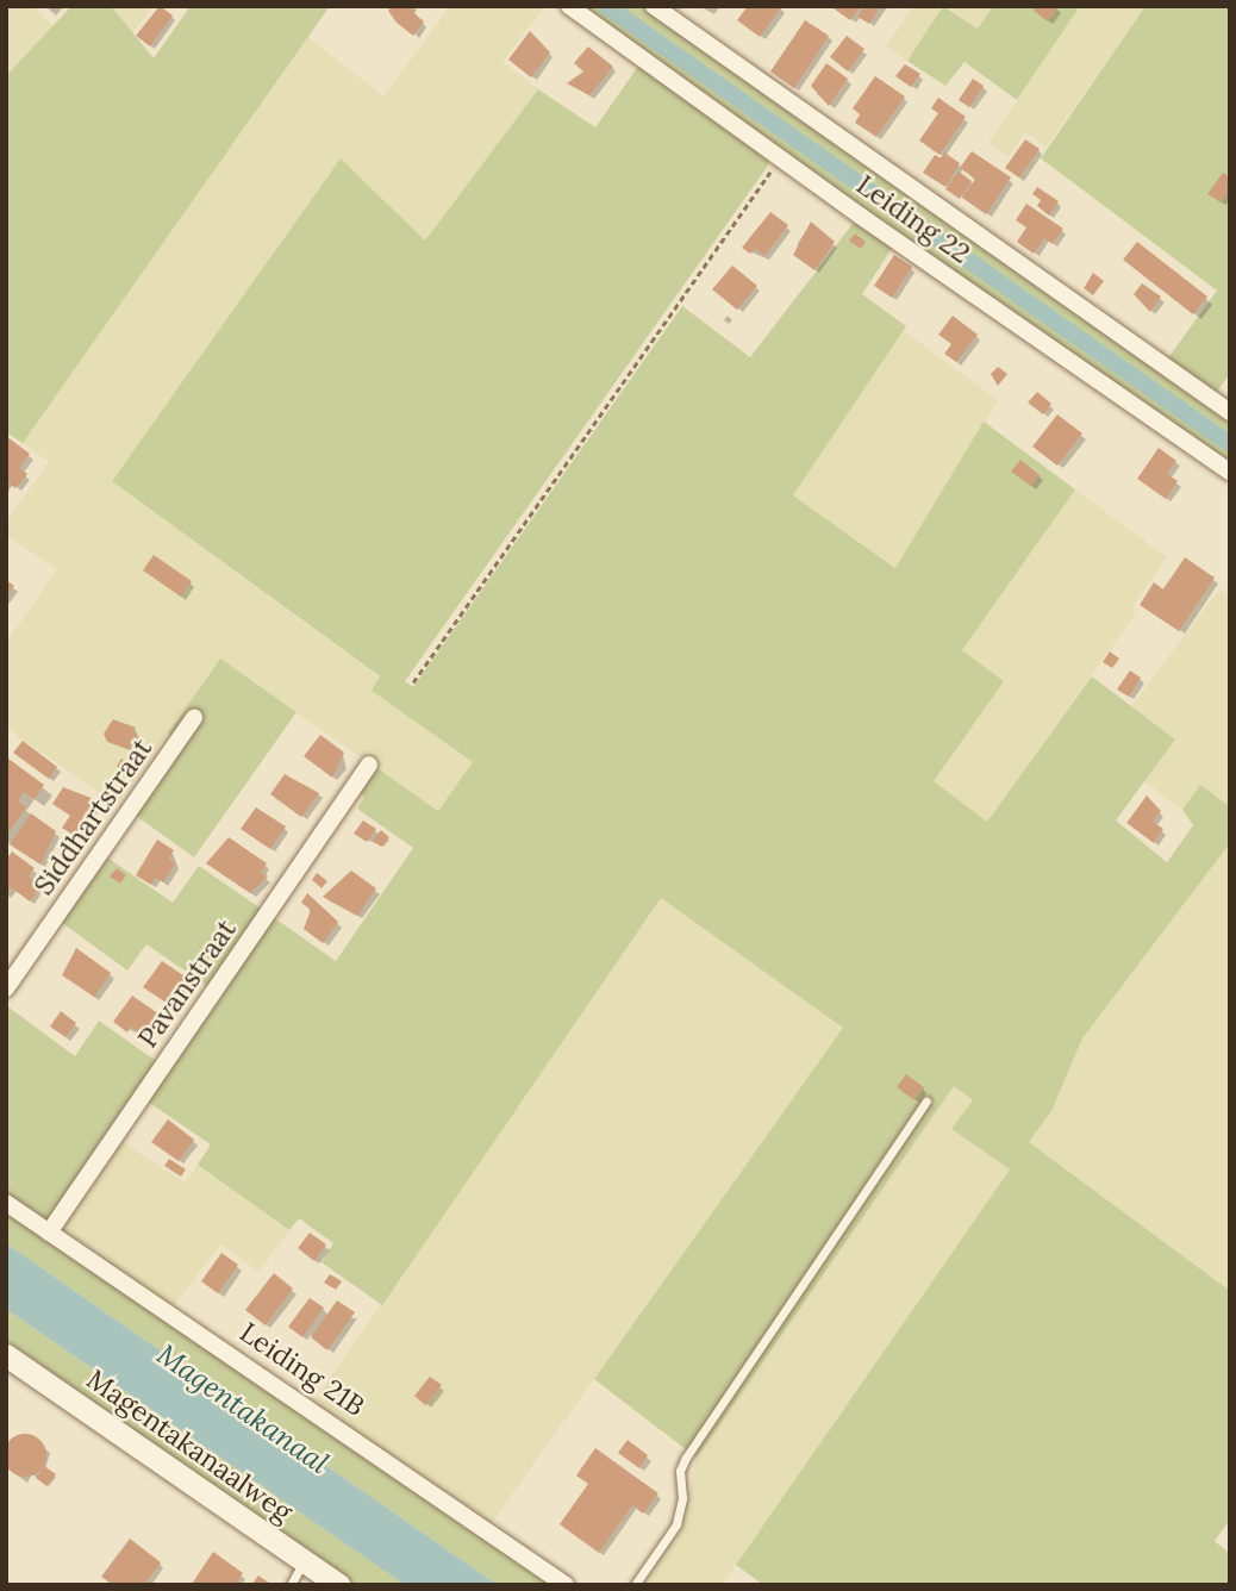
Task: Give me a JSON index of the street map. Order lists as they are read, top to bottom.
{
  "streets": {
    "street": [
      "Leiding 22",
      "Siddhartstraat",
      "Pavanstraat",
      "Leiding 21B",
      "Magentakanaalweg"
    ]
  },
  "crossings": [
    ["Pavanstraat", "Leiding 21B"]
  ],
  "water": ["Magentakanaal"]
}
